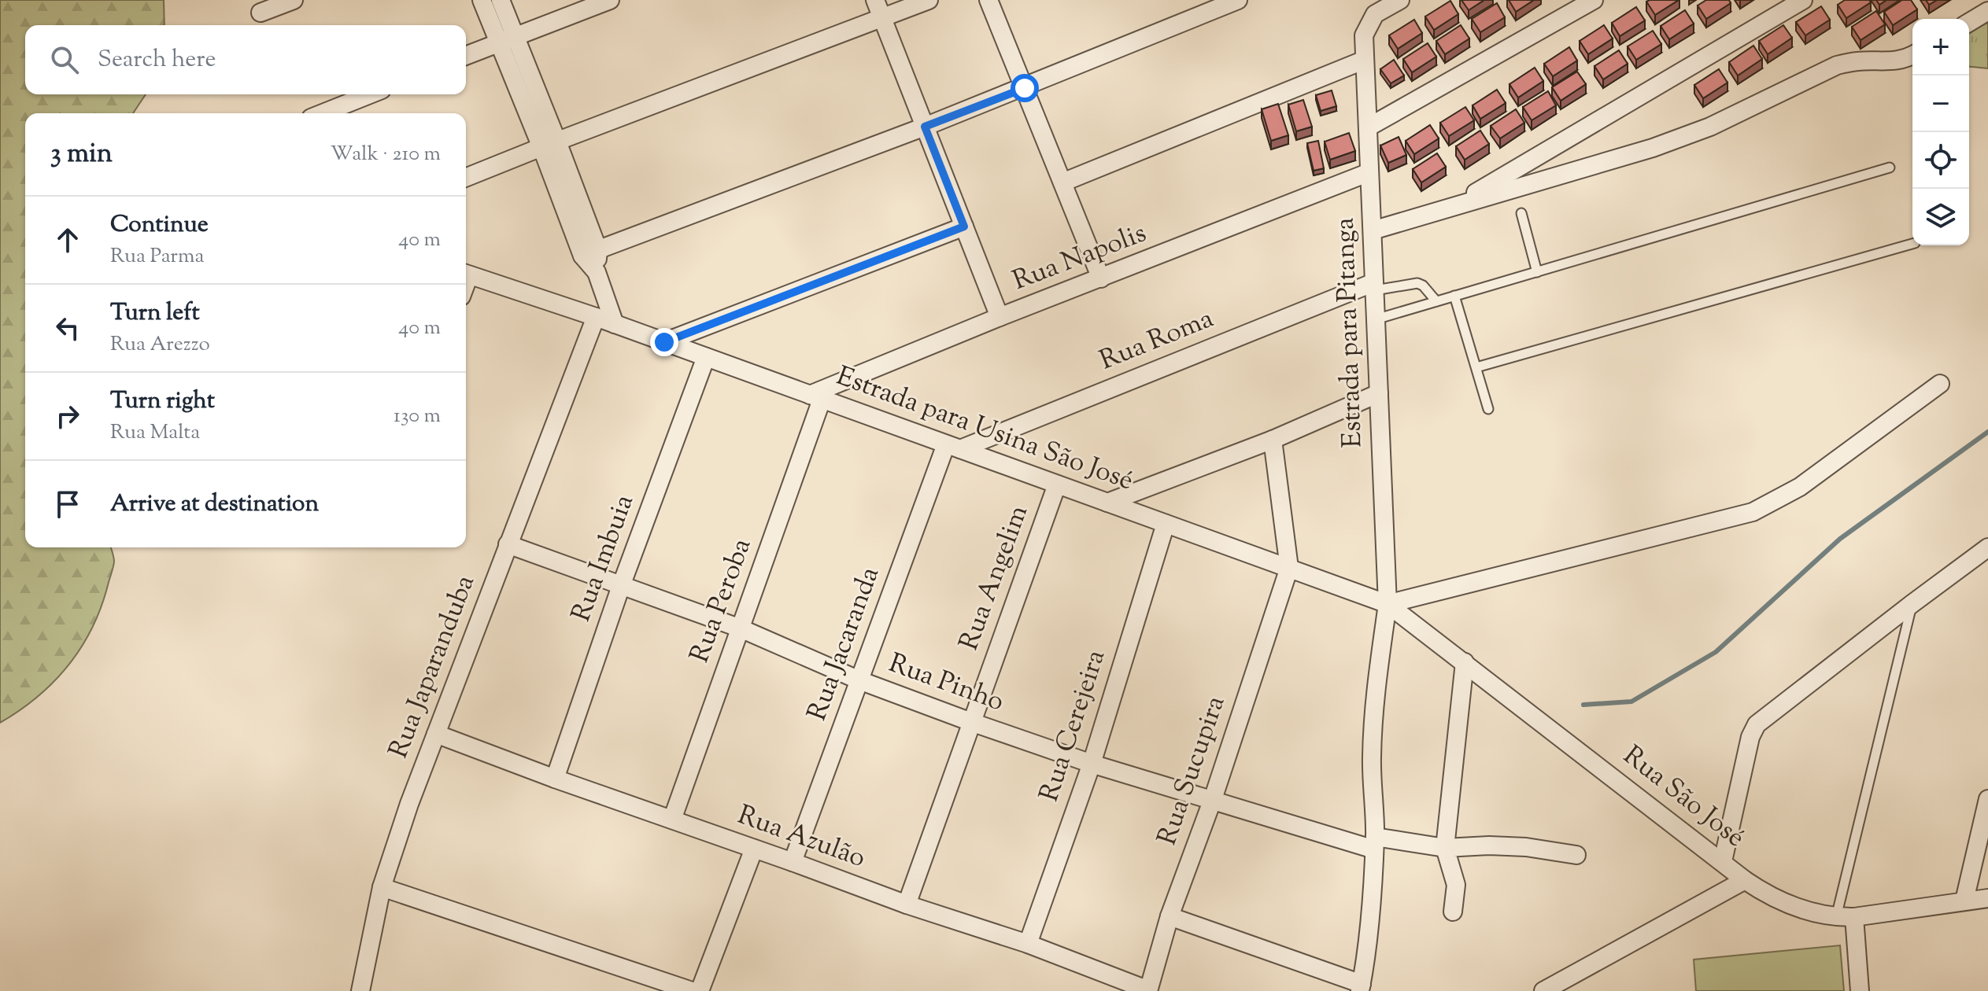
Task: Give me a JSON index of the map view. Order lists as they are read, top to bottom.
{
  "streets": {
    "street": [
      "Rua Napolis",
      "Estrada para Pitanga",
      "Rua Roma",
      "Estrada para Usina São José",
      "Rua Imbuia",
      "Rua Angelim",
      "Rua Peroba",
      "Rua Jacaranda",
      "Rua Japaranduba",
      "Rua Pinho",
      "Rua Cerejeira",
      "Rua Sucupira",
      "Rua São José",
      "Rua Azulão"
    ]
  },
  "crossings": [
    ["Rua Napolis", "Estrada para Pitanga"],
    ["Rua Napolis", "Estrada para Usina São José"],
    ["Rua Napolis", "Rua Peroba"],
    ["Estrada para Pitanga", "Rua Roma"],
    ["Estrada para Pitanga", "Estrada para Usina São José"],
    ["Estrada para Pitanga", "Rua Pinho"],
    ["Estrada para Pitanga", "Rua São José"],
    ["Rua Roma", "Estrada para Usina São José"],
    ["Rua Roma", "Rua Jacaranda"],
    ["Estrada para Usina São José", "Rua Imbuia"],
    ["Estrada para Usina São José", "Rua Angelim"],
    ["Estrada para Usina São José", "Rua Peroba"],
    ["Estrada para Usina São José", "Rua Jacaranda"],
    ["Estrada para Usina São José", "Rua Cerejeira"],
    ["Estrada para Usina São José", "Rua Sucupira"],
    ["Estrada para Usina São José", "Rua São José"],
    ["Rua Imbuia", "Rua Pinho"],
    ["Rua Imbuia", "Rua Azulão"],
    ["Rua Angelim", "Rua Pinho"],
    ["Rua Angelim", "Rua Azulão"],
    ["Rua Peroba", "Rua Pinho"],
    ["Rua Peroba", "Rua Azulão"],
    ["Rua Jacaranda", "Rua Pinho"],
    ["Rua Jacaranda", "Rua Azulão"],
    ["Rua Japaranduba", "Rua Pinho"],
    ["Rua Japaranduba", "Rua Azulão"],
    ["Rua Pinho", "Rua Cerejeira"],
    ["Rua Pinho", "Rua Sucupira"],
    ["Rua Cerejeira", "Rua Azulão"],
    ["Rua Sucupira", "Rua Azulão"]
  ],
  "page": {
    "map_buttons": ["+", "−"],
    "search": "Search here",
    "heading": ["3 min", "Walk · 210 m"],
    "list": [
      ["Continue", "Rua Parma", "40 m"],
      ["Turn left", "Rua Arezzo", "40 m"],
      ["Turn right", "Rua Malta", "130 m"],
      "Arrive at destination"
    ]
  }
}
